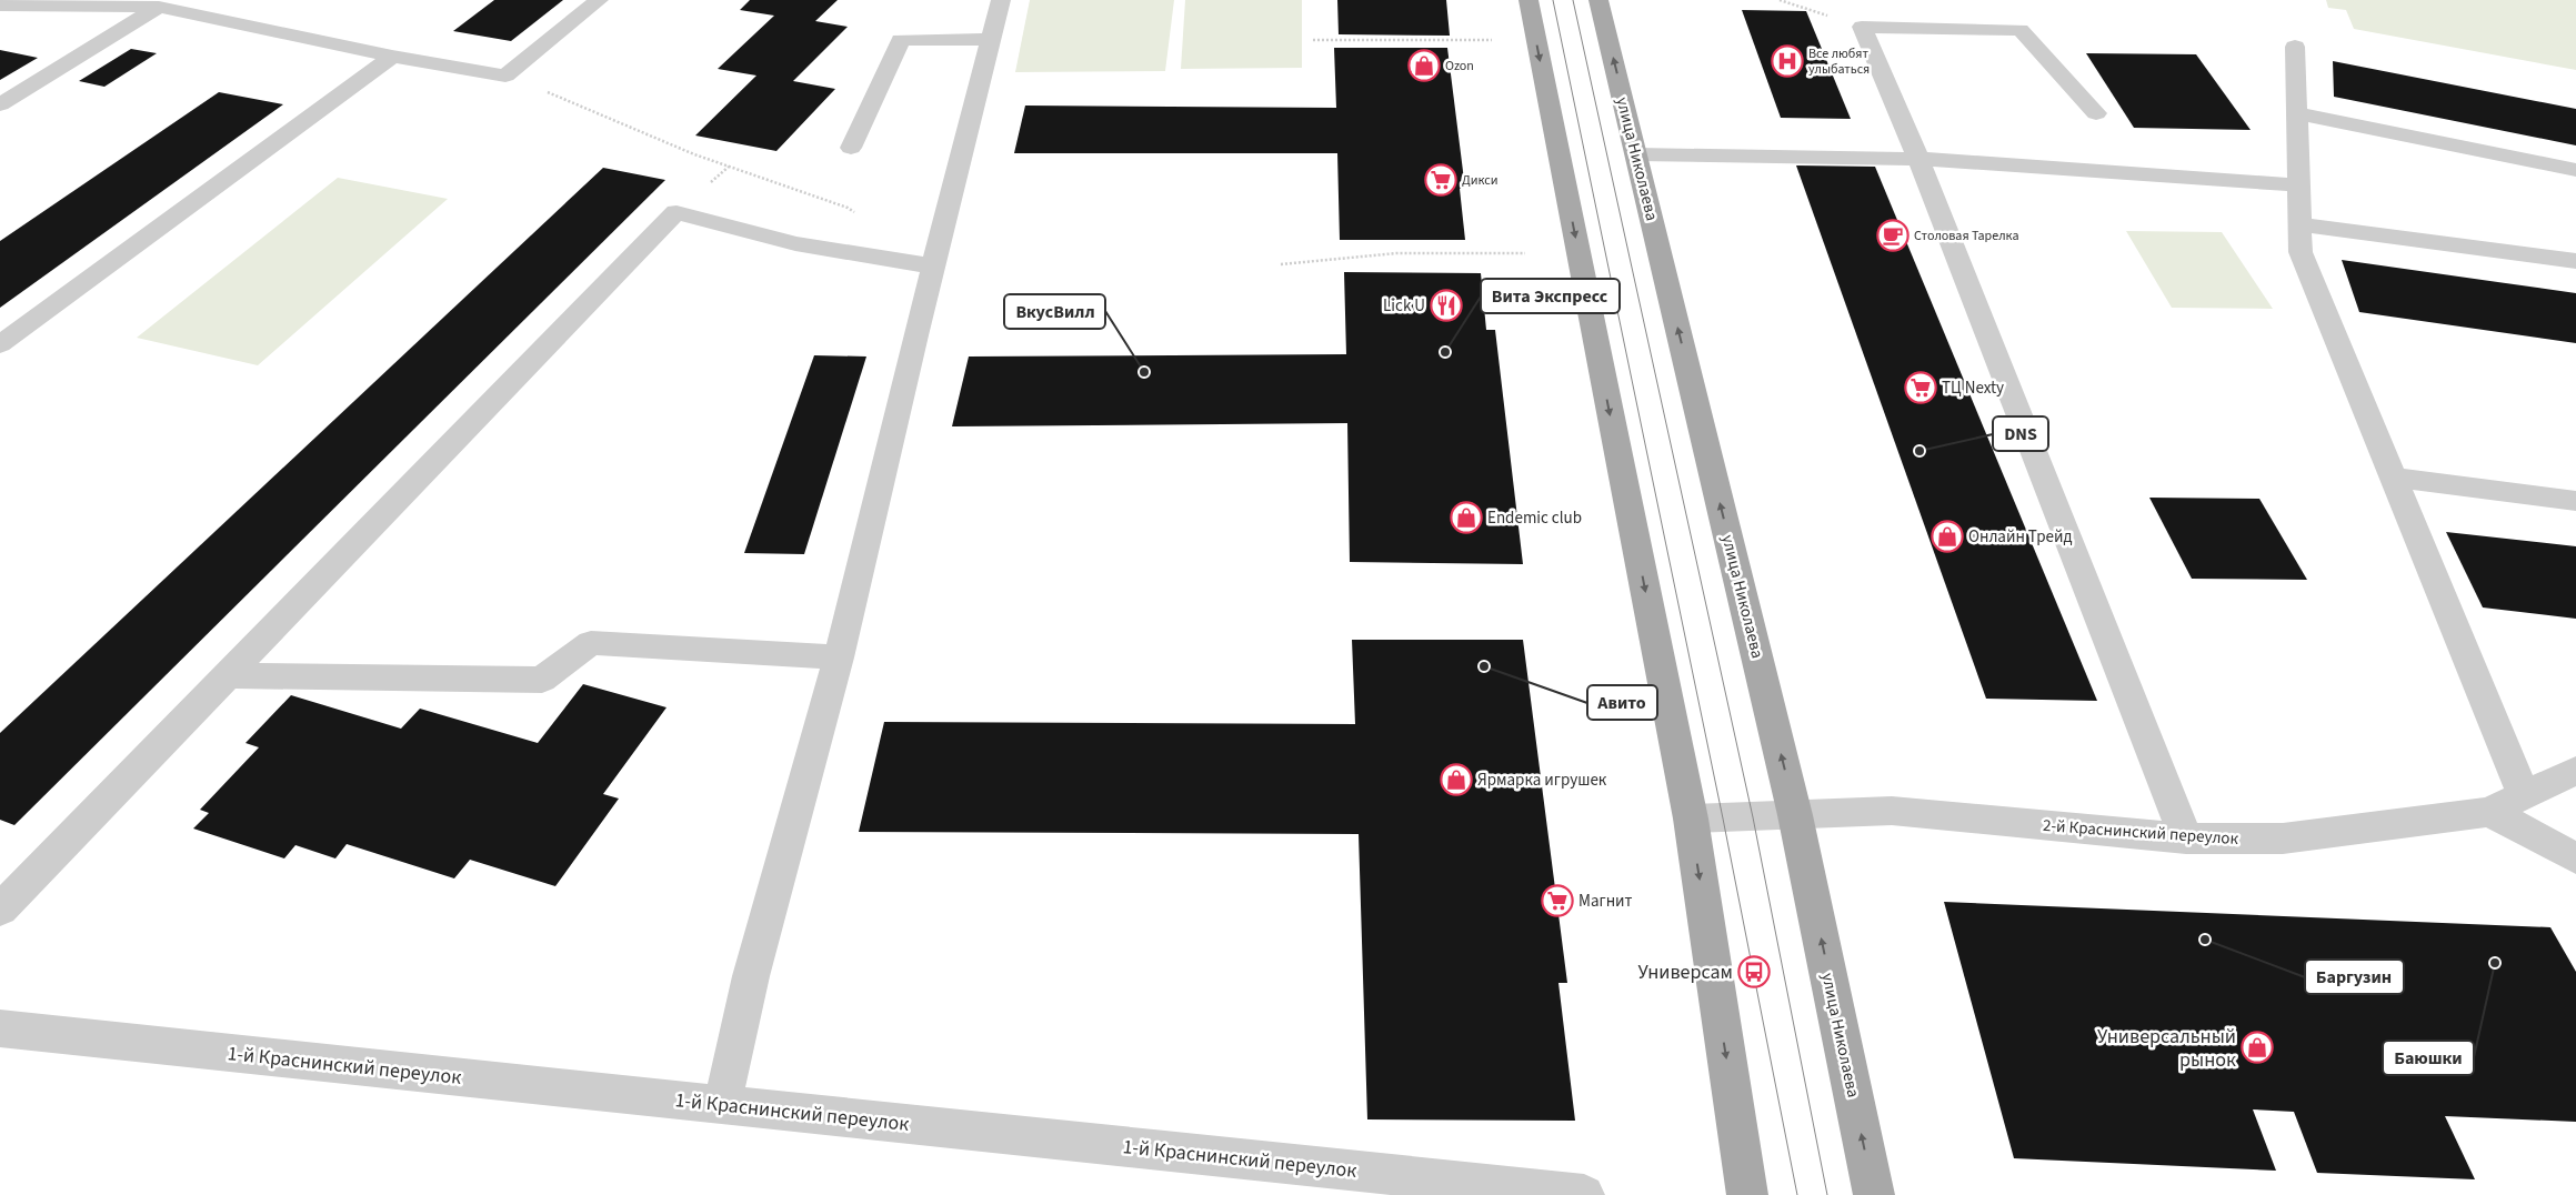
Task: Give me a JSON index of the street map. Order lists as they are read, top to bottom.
{
  "streets": {
    "main road": ["улица Николаева"],
    "street": ["2-й Краснинский переулок", "1-й Краснинский переулок"]
  },
  "crossings": [
    ["улица Николаева", "2-й Краснинский переулок"]
  ],
  "places": {
    "hospital": ["Все любят улыбаться"],
    "shop": [
      "Ozon",
      "Endemic club",
      "Онлайн Трейд",
      "Ярмарка игрушек",
      "Универсальный рынок"
    ],
    "supermarket": ["Дикси", "ТЦ Nexty", "Магнит"],
    "cafe": ["Столовая Тарелка"],
    "restaurant": ["Lick U"],
    "other": [
      "Вита Экспресс",
      "ВкусВилл",
      "DNS",
      "Авито",
      "Баргузин",
      "Баюшки"
    ],
    "bus stop": ["Универсам"]
  }
}
